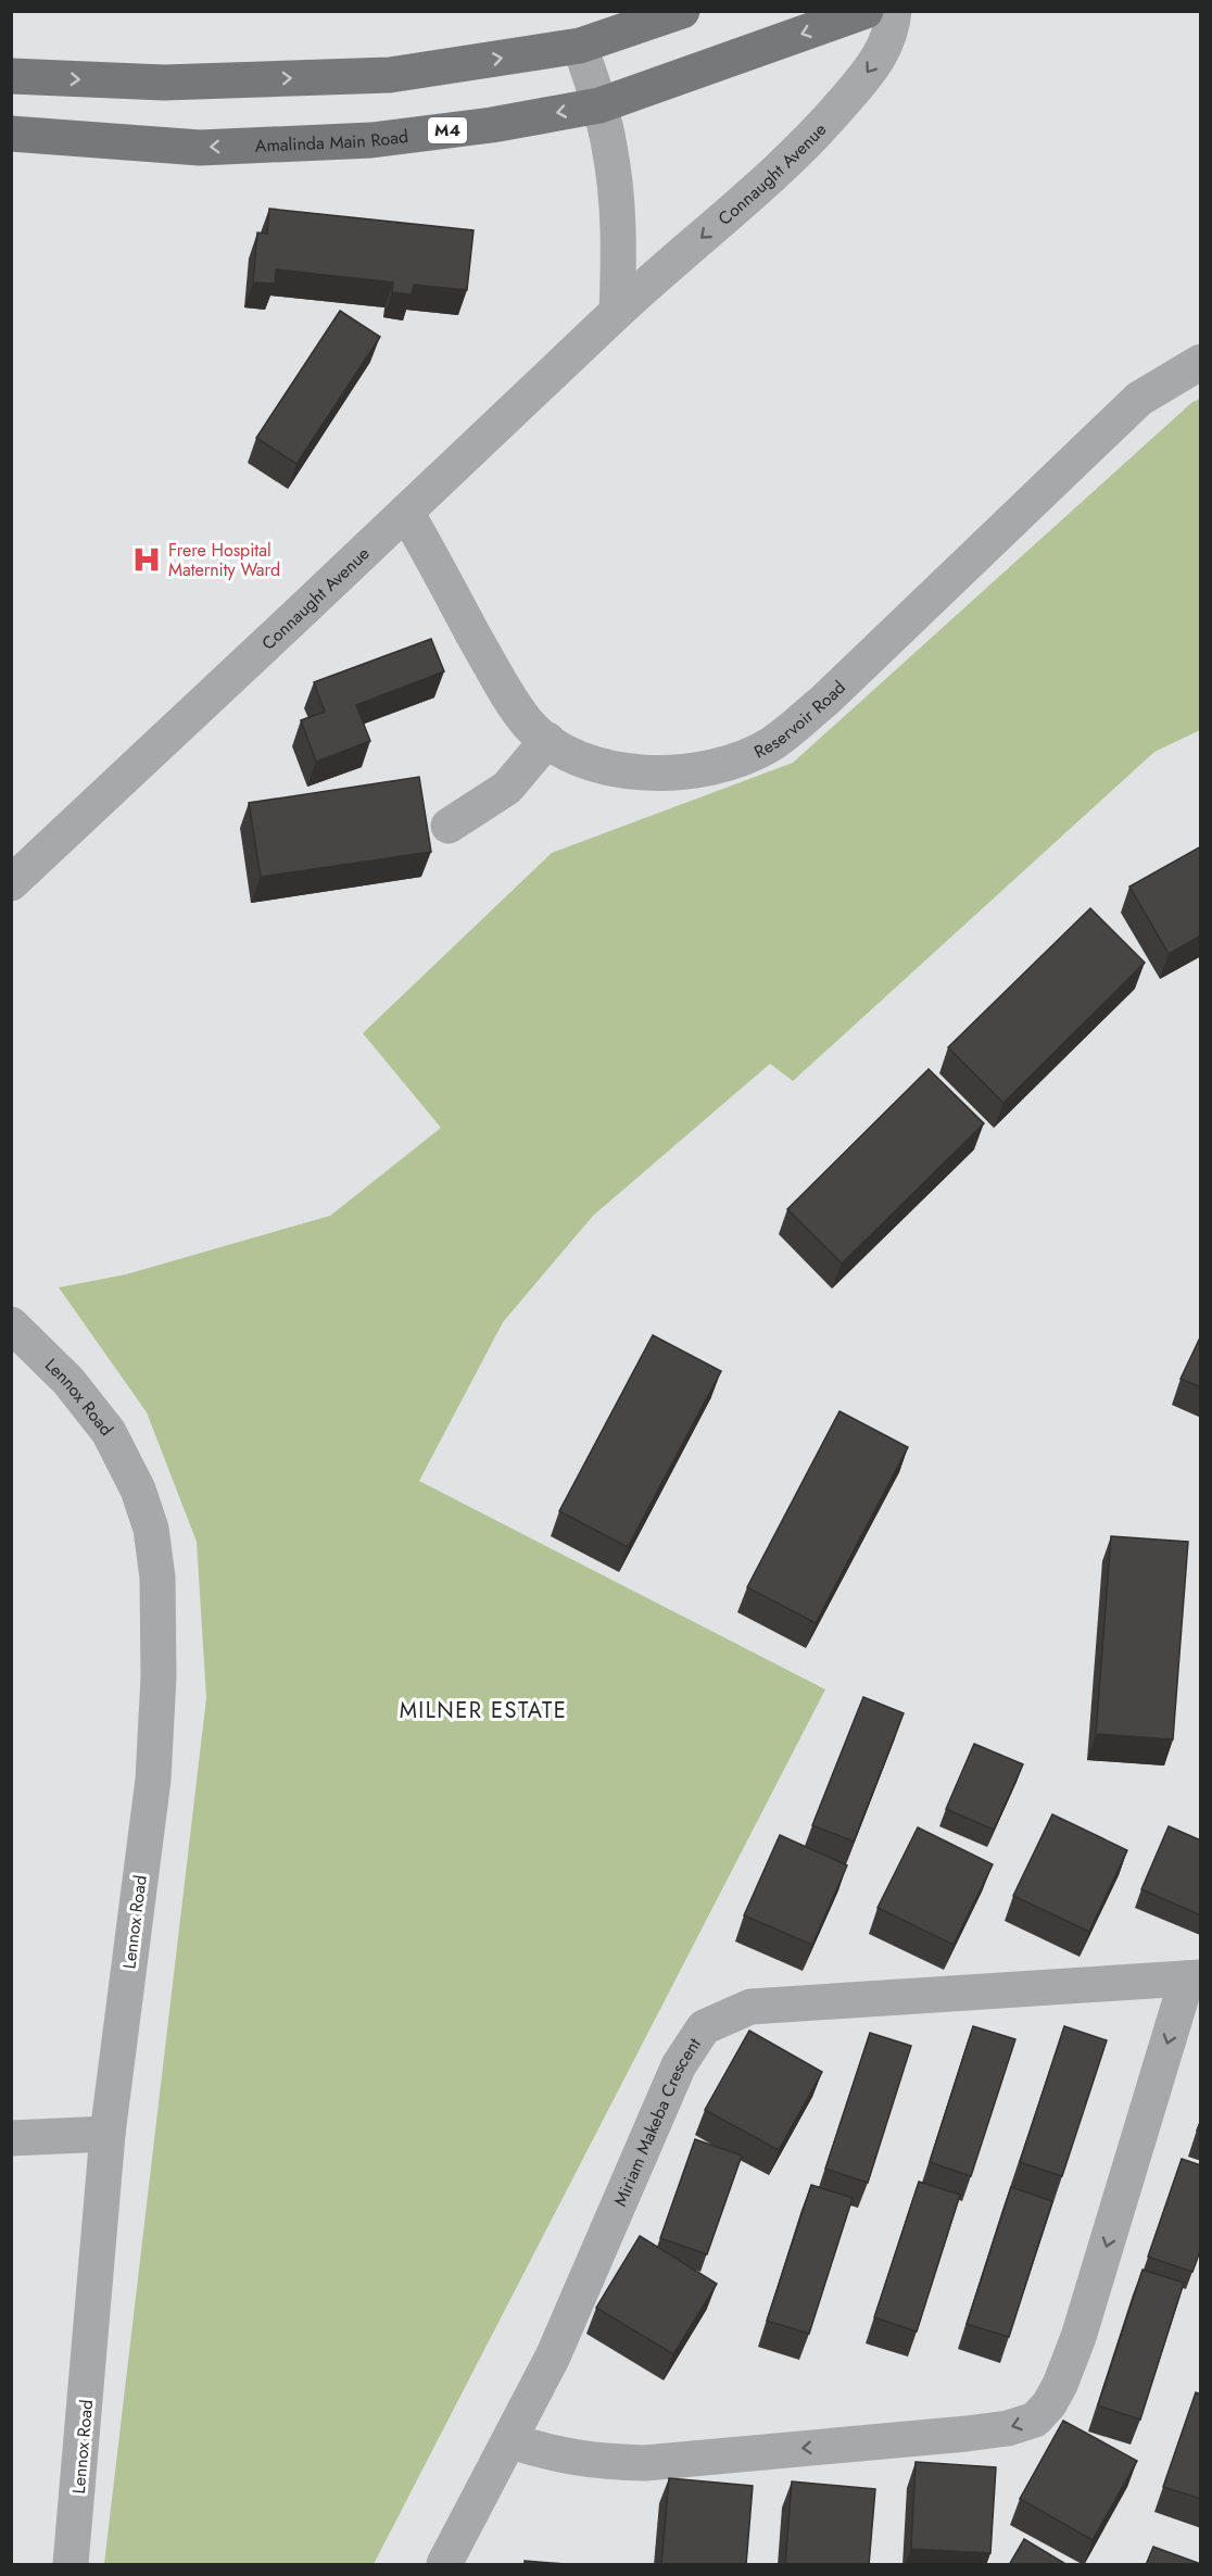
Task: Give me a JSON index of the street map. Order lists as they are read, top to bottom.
{
  "streets": {
    "main road": ["M4", "Amalinda Main Road"],
    "street": [
      "Connaught Avenue",
      "Reservoir Road",
      "Lennox Road",
      "Miriam Makeba Crescent"
    ]
  },
  "crossings": [
    ["Connaught Avenue", "Reservoir Road"]
  ],
  "districts": ["MILNER ESTATE"],
  "places": {
    "hospital": ["Frere Hospital Maternity Ward"]
  }
}
